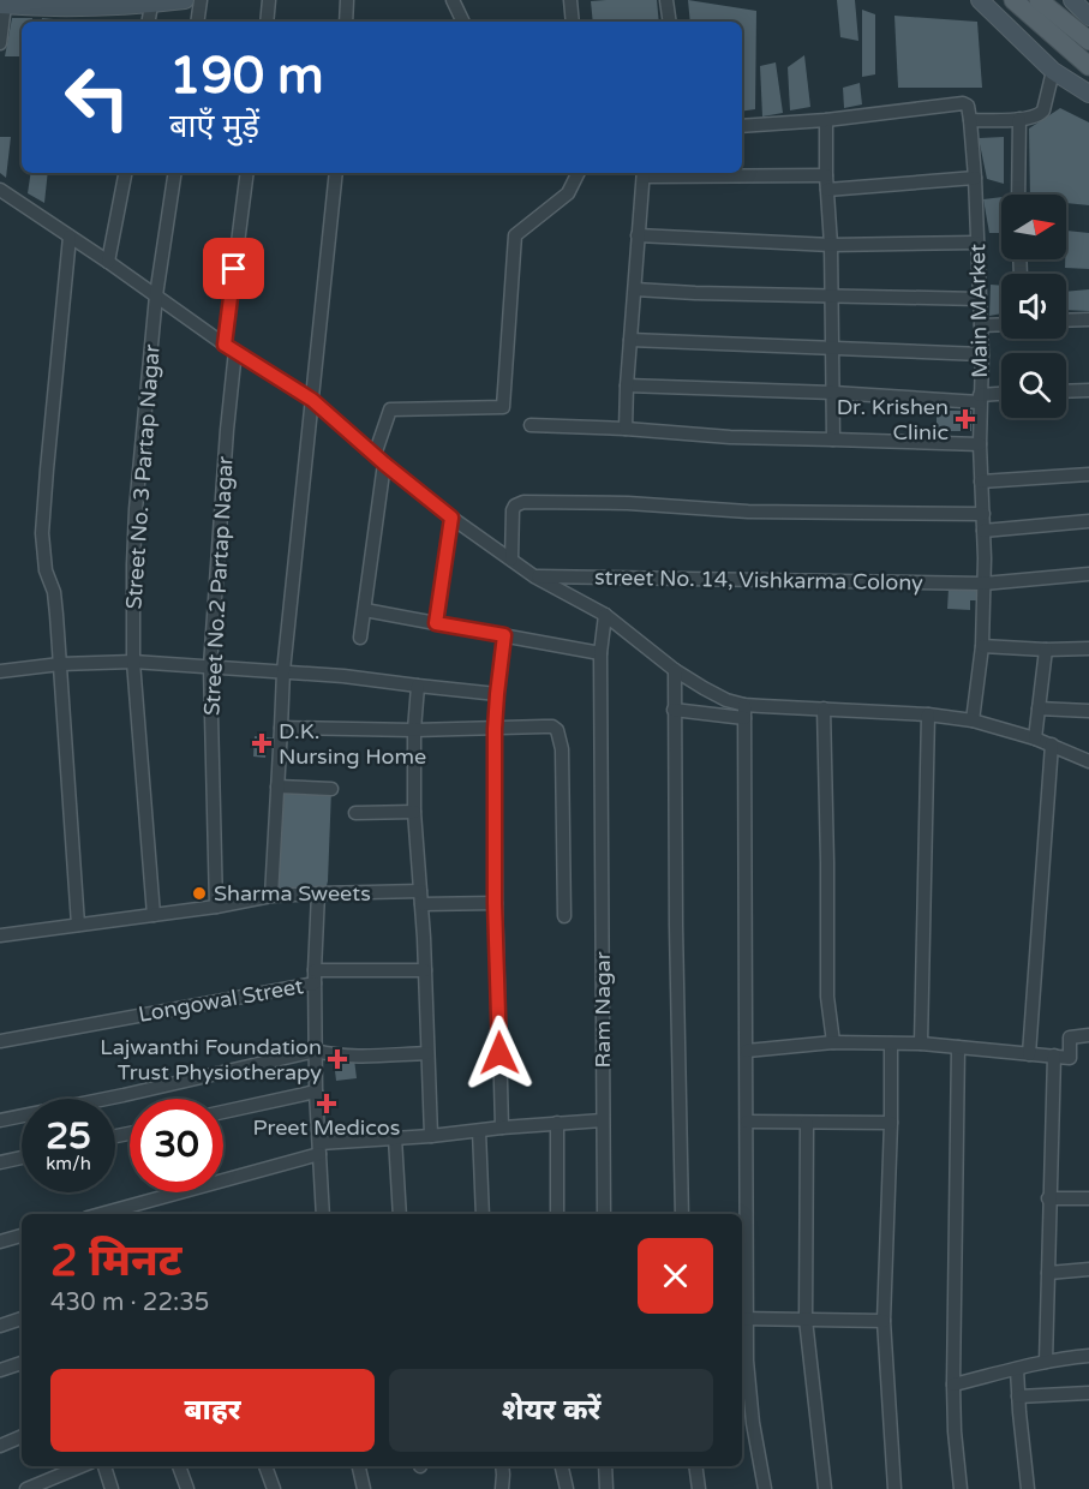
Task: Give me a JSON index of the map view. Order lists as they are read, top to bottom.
{
  "streets": {
    "street": [
      "Main MArket",
      "Street No. 3 Partap Nagar",
      "street No. 14, Vishkarma Colony",
      "Street No.2 Partap Nagar",
      "Longowal Street",
      "Ram Nagar"
    ]
  },
  "crossings": [
    ["Main MArket", "street No. 14, Vishkarma Colony"]
  ],
  "places": {
    "health": [
      "Dr. Krishen Clinic",
      "D.K. Nursing Home",
      "Lajwanthi Foundation Trust Physiotherapy",
      "Preet Medicos"
    ],
    "other": ["Sharma Sweets"]
  },
  "north": "right",
  "page": {
    "turn": ["190 m", "बाएँ मुड़ें"],
    "speed": "25 km/h",
    "limit": "30",
    "heading": ["2 मिनट", "430 m · 22:35"],
    "buttons": ["बाहर", "शेयर करें"]
  }
}
